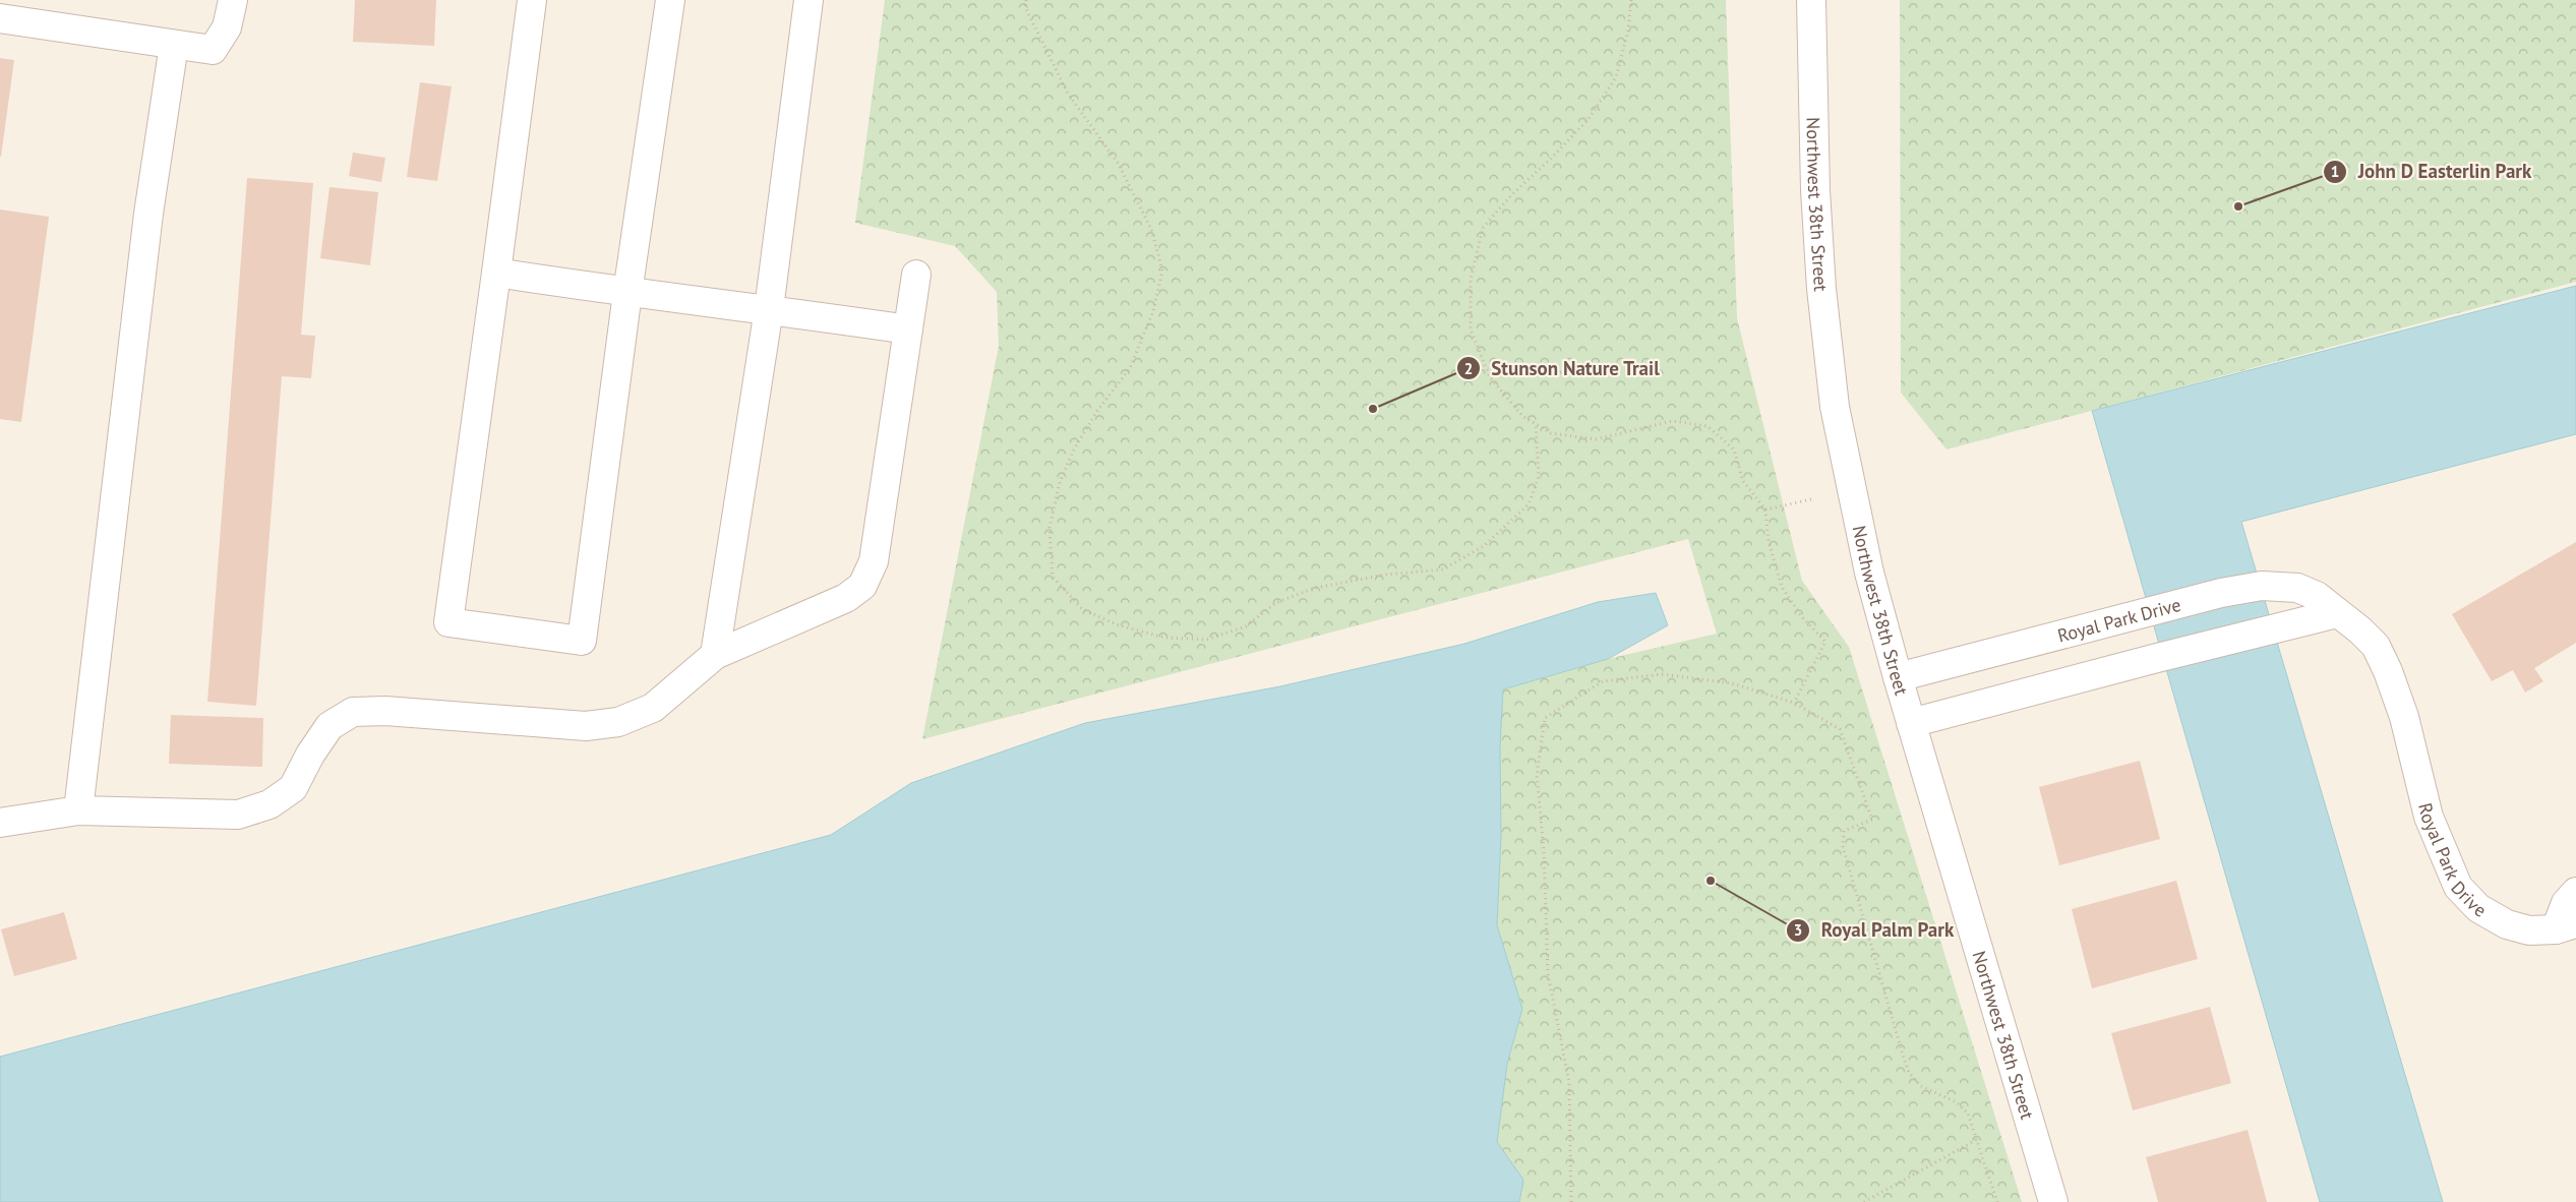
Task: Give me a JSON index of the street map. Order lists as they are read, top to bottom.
{
  "streets": {
    "street": ["Northwest 38th Street", "Royal Park Drive"]
  },
  "crossings": [
    ["Northwest 38th Street", "Royal Park Drive"]
  ],
  "places": ["John D Easterlin Park", "Stunson Nature Trail", "Royal Palm Park"]
}
